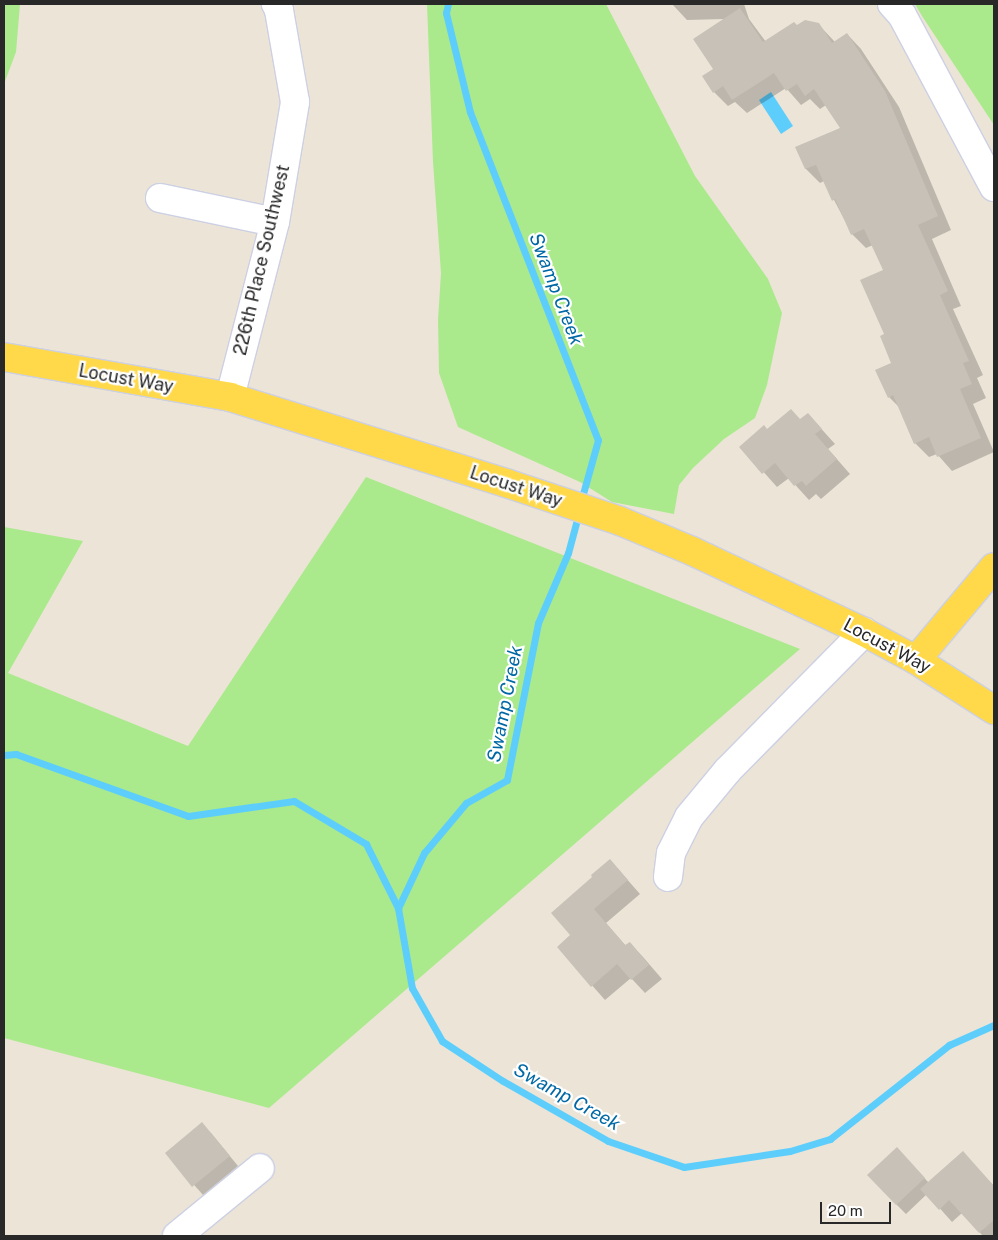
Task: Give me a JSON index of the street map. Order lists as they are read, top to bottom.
{
  "streets": {
    "main road": ["Locust Way"],
    "street": ["226th Place Southwest"]
  },
  "crossings": [
    ["226th Place Southwest", "Locust Way"]
  ],
  "water": ["Swamp Creek"],
  "scale_bar": "20 m"
}
